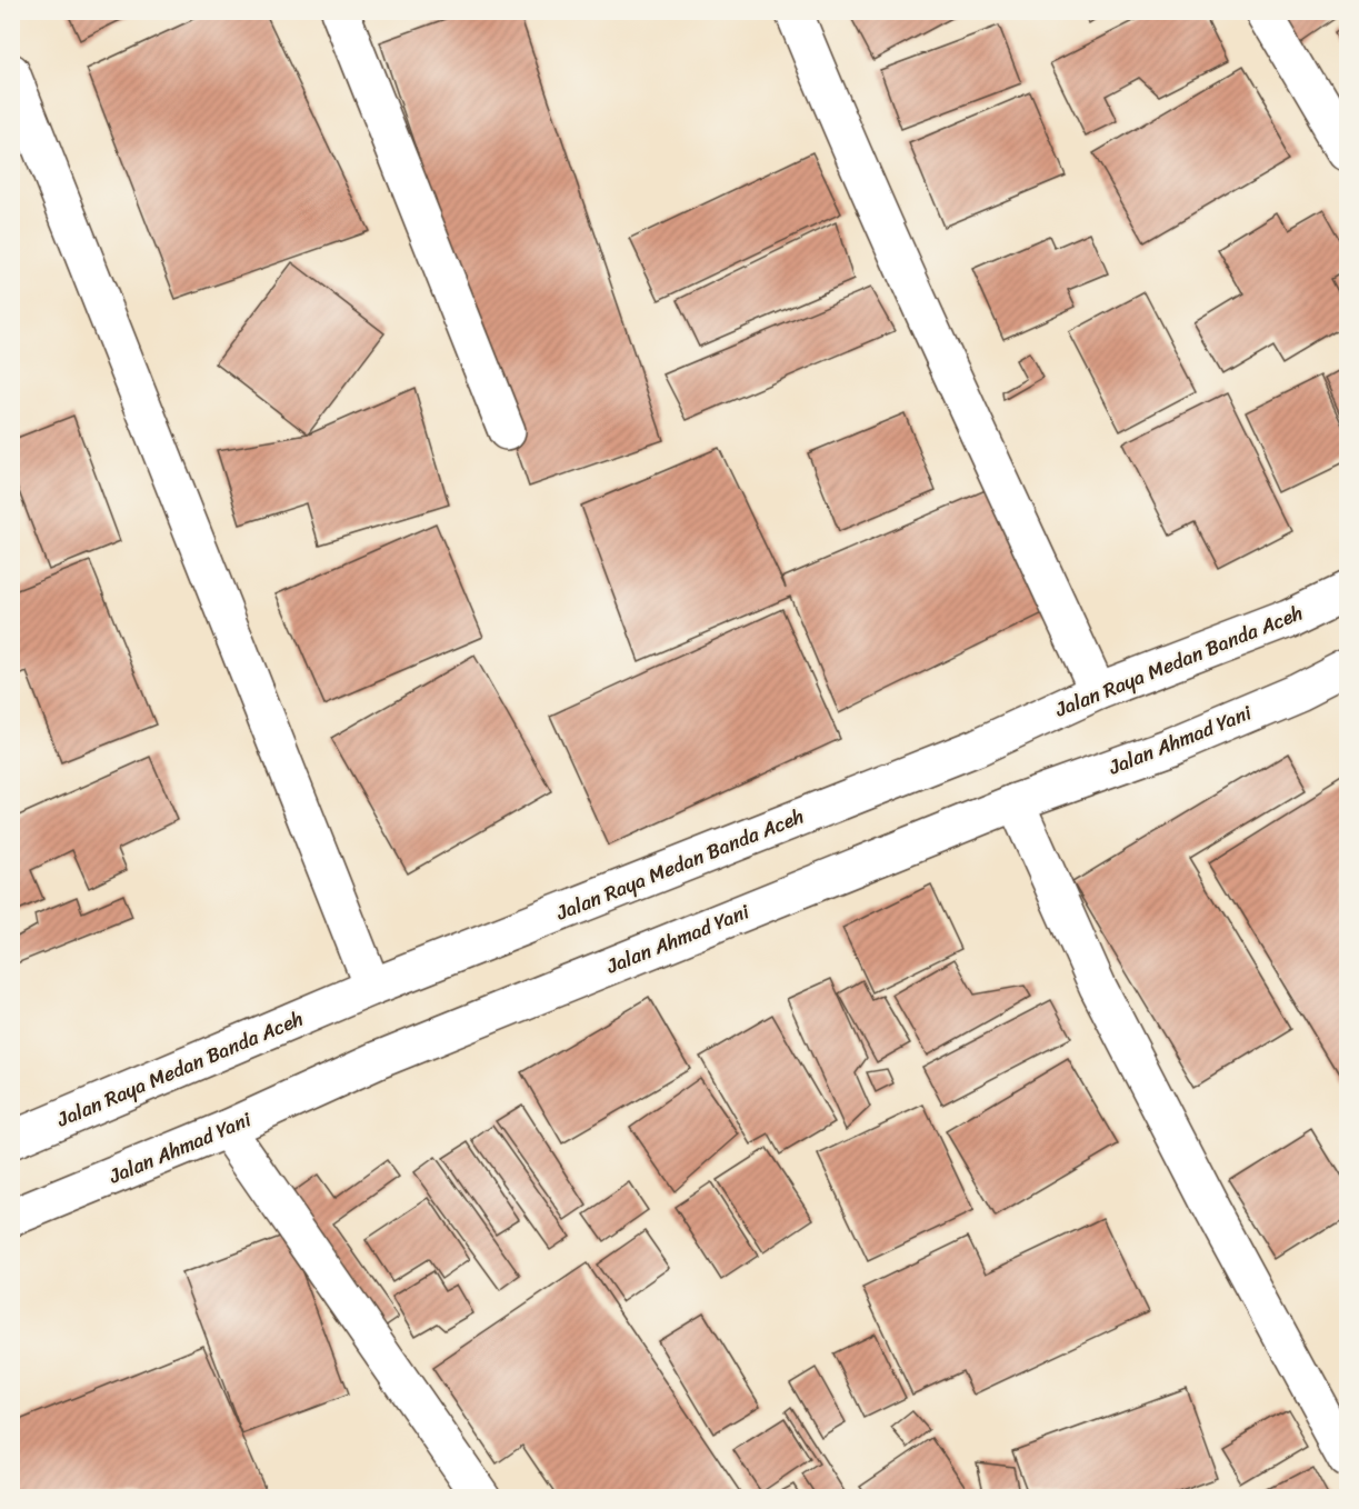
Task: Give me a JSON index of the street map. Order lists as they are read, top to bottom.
{
  "streets": {
    "street": ["Jalan Raya Medan Banda Aceh", "Jalan Ahmad Yani"]
  }
}
